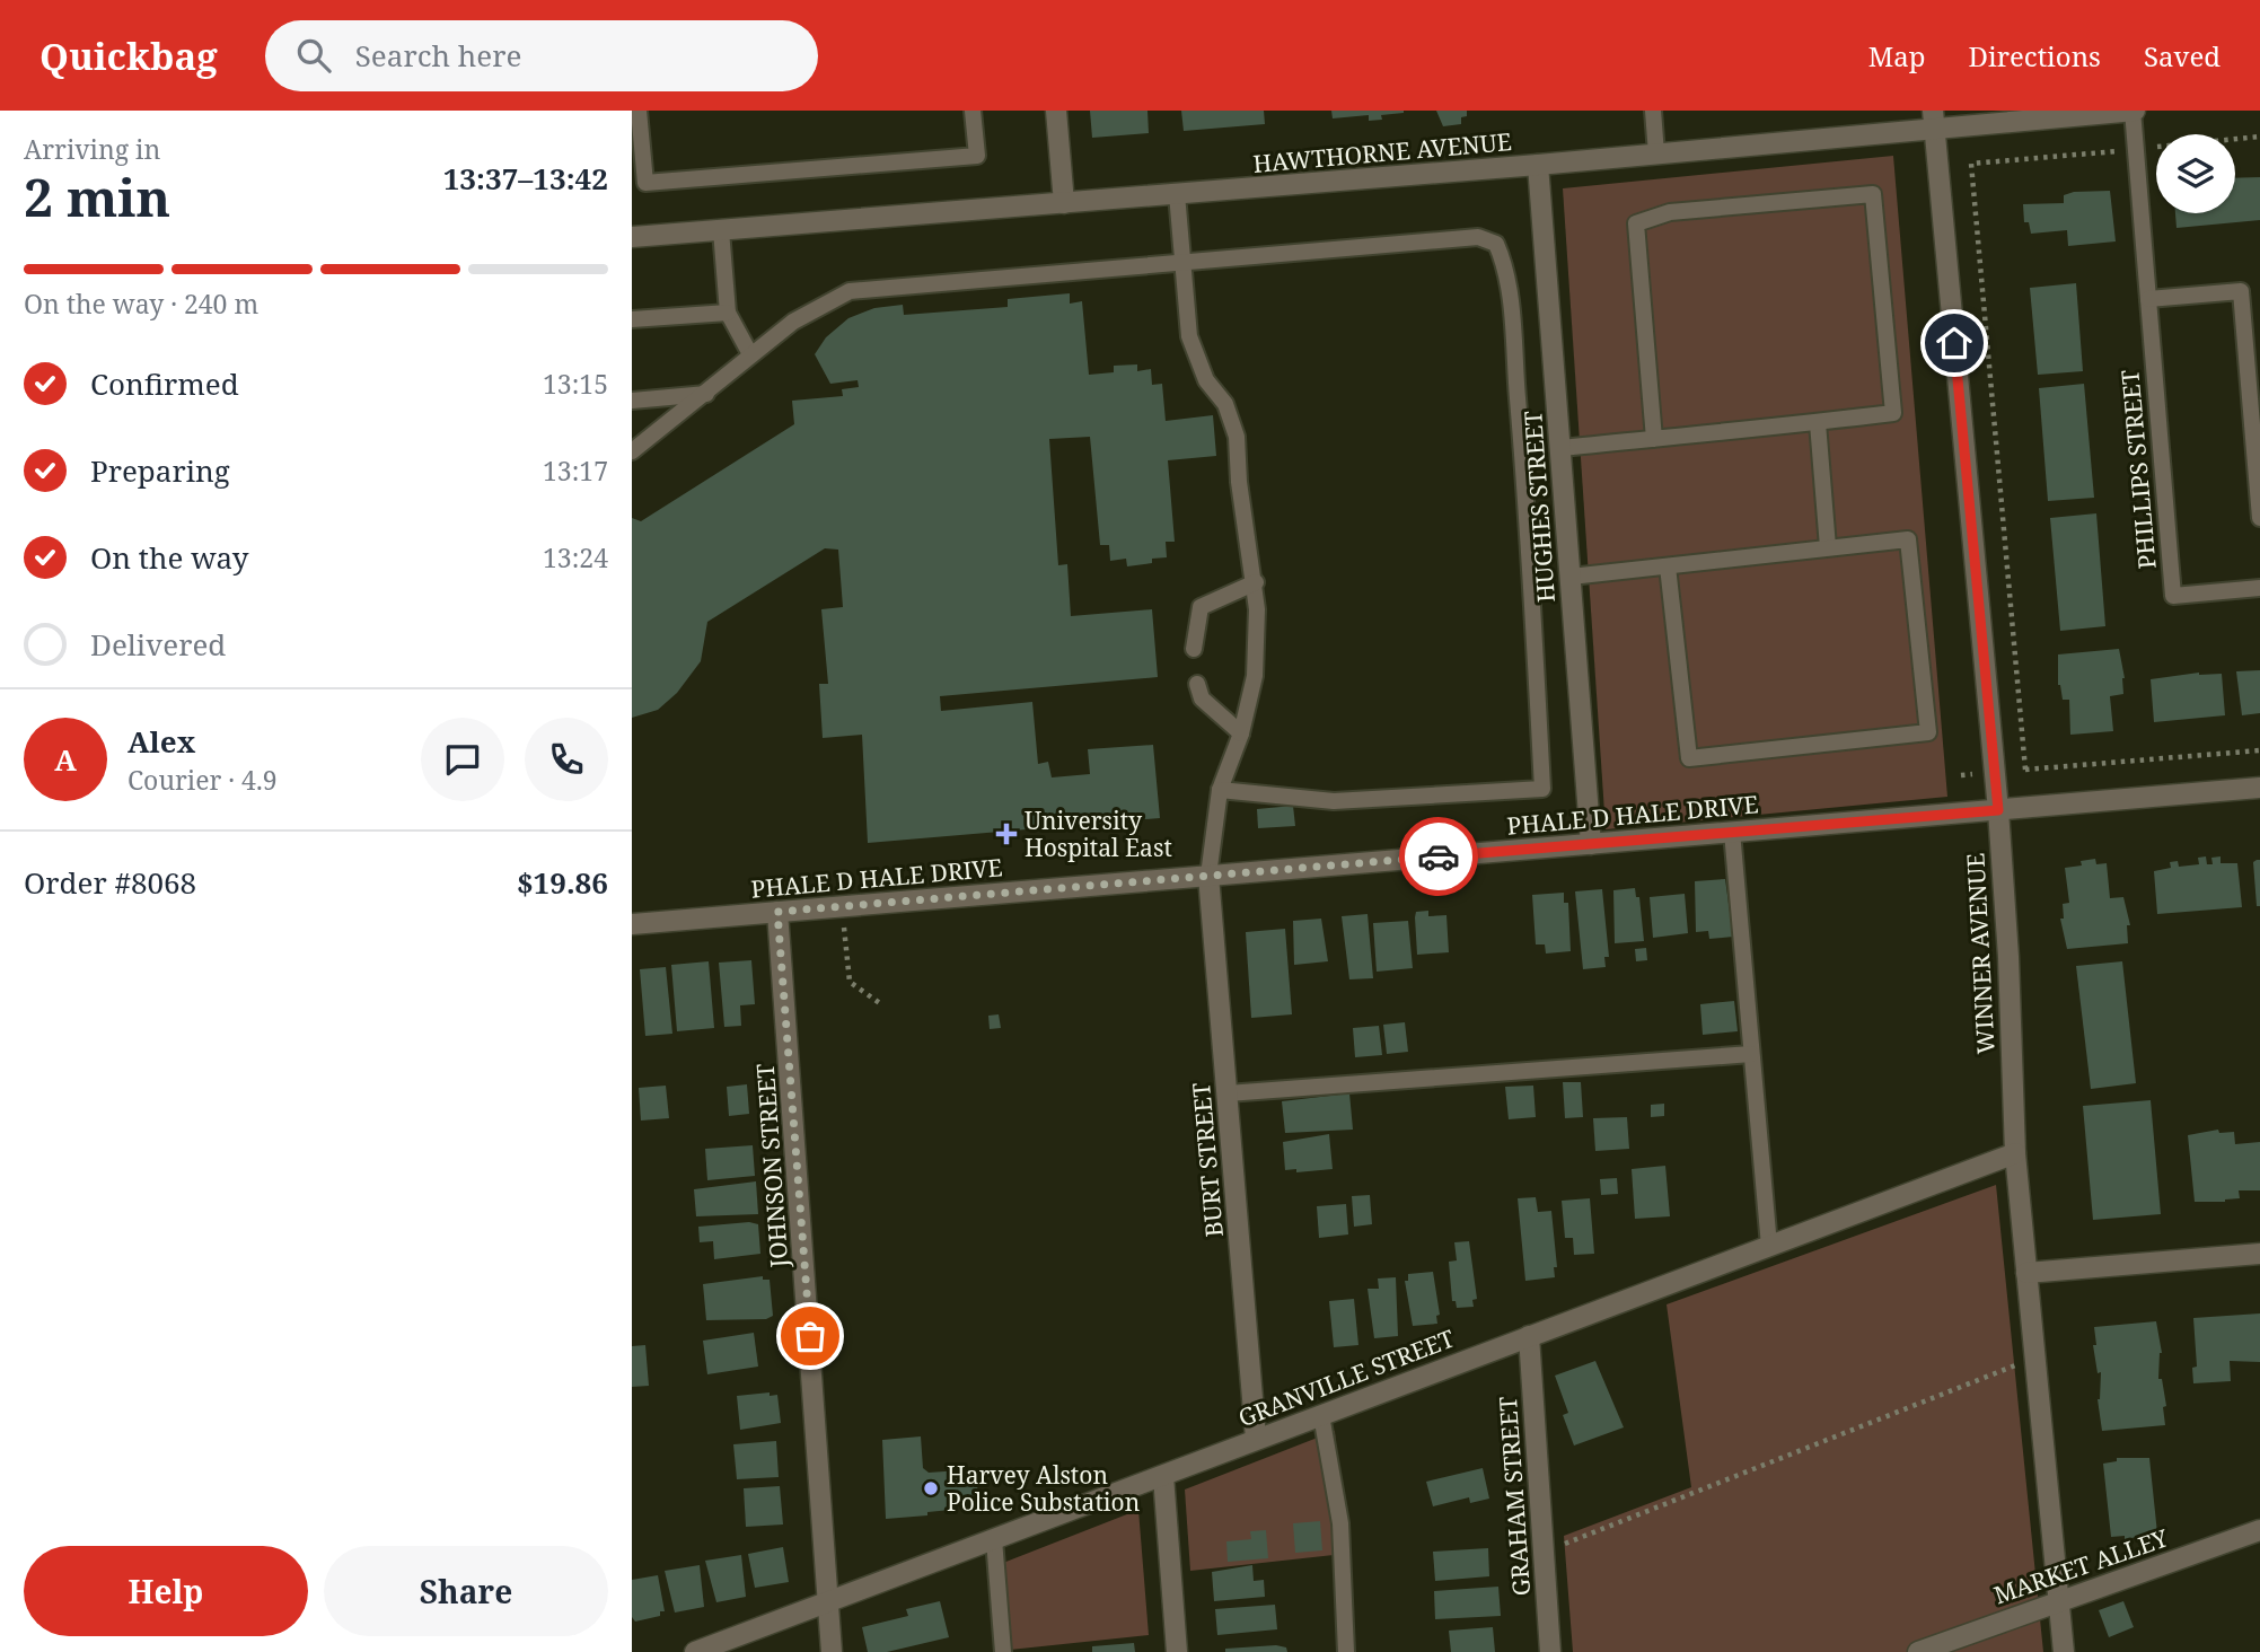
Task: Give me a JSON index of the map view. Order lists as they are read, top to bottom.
{
  "streets": {
    "street": [
      "HAWTHORNE AVENUE",
      "HUGHES STREET",
      "PHALE D HALE DRIVE",
      "WINNER AVENUE",
      "BURT STREET",
      "JOHNSON STREET",
      "GRANVILLE STREET",
      "GRAHAM STREET",
      "MARKET ALLEY"
    ],
    "lane": ["PHILLIPS STREET"]
  },
  "crossings": [
    ["HAWTHORNE AVENUE", "PHILLIPS STREET"],
    ["HAWTHORNE AVENUE", "HUGHES STREET"],
    ["HAWTHORNE AVENUE", "WINNER AVENUE"],
    ["HUGHES STREET", "PHALE D HALE DRIVE"],
    ["PHALE D HALE DRIVE", "WINNER AVENUE"],
    ["PHALE D HALE DRIVE", "BURT STREET"],
    ["PHALE D HALE DRIVE", "JOHNSON STREET"],
    ["WINNER AVENUE", "GRANVILLE STREET"],
    ["WINNER AVENUE", "MARKET ALLEY"],
    ["BURT STREET", "GRANVILLE STREET"],
    ["JOHNSON STREET", "GRANVILLE STREET"],
    ["GRANVILLE STREET", "GRAHAM STREET"]
  ],
  "places": {
    "health": ["University Hospital East"],
    "other": ["Harvey Alston Police Substation"]
  },
  "page": {
    "header": "Quickbag",
    "search": "Search here",
    "nav": ["Map", "Directions", "Saved"],
    "heading": ["2 min", "Arriving in", "13:37–13:42"],
    "panel": [
      "Alex",
      "Courier · 4.9",
      "Order #8068",
      "$19.86"
    ],
    "bar": "On the way · 240 m",
    "list": [
      ["Confirmed", "13:15"],
      ["Preparing", "13:17"],
      ["On the way", "13:24"],
      "Delivered"
    ],
    "round": "A",
    "buttons": ["Help", "Share"]
  }
}
